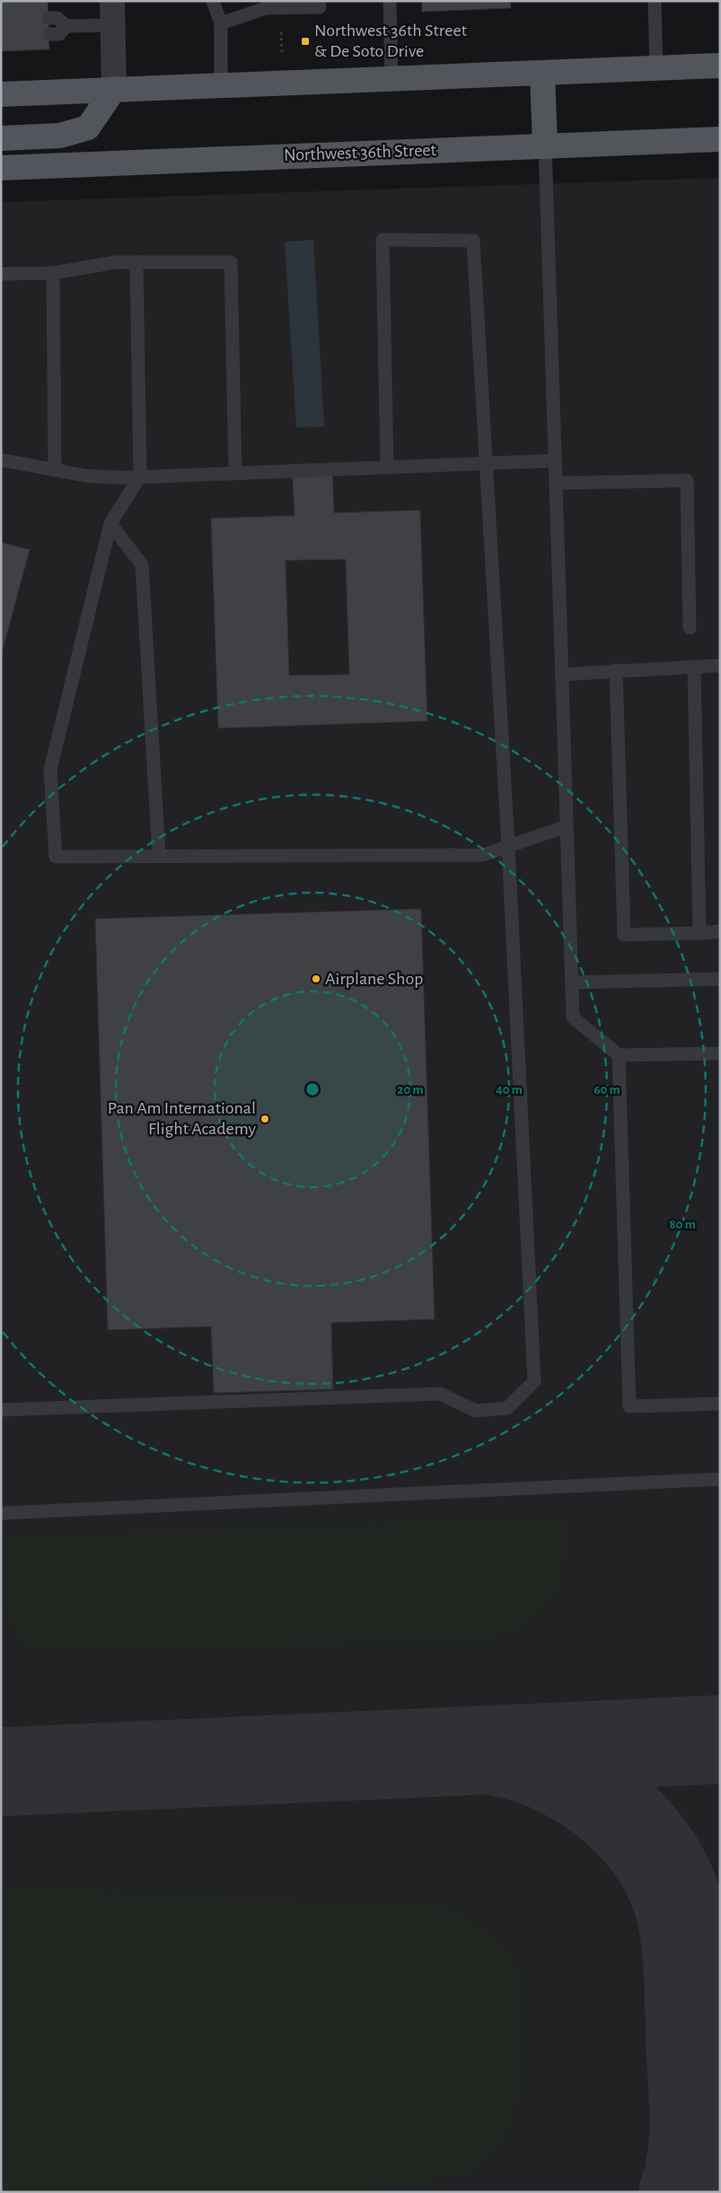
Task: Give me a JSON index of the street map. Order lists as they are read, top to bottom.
{
  "streets": {
    "main road": ["Northwest 36th Street"]
  },
  "places": {
    "transit": ["Northwest 36th Street & De Soto Drive"],
    "other": ["Airplane Shop", "Pan Am International Flight Academy"]
  },
  "rings": [
    "20 m",
    "40 m",
    "60 m",
    "80 m"
  ]
}
